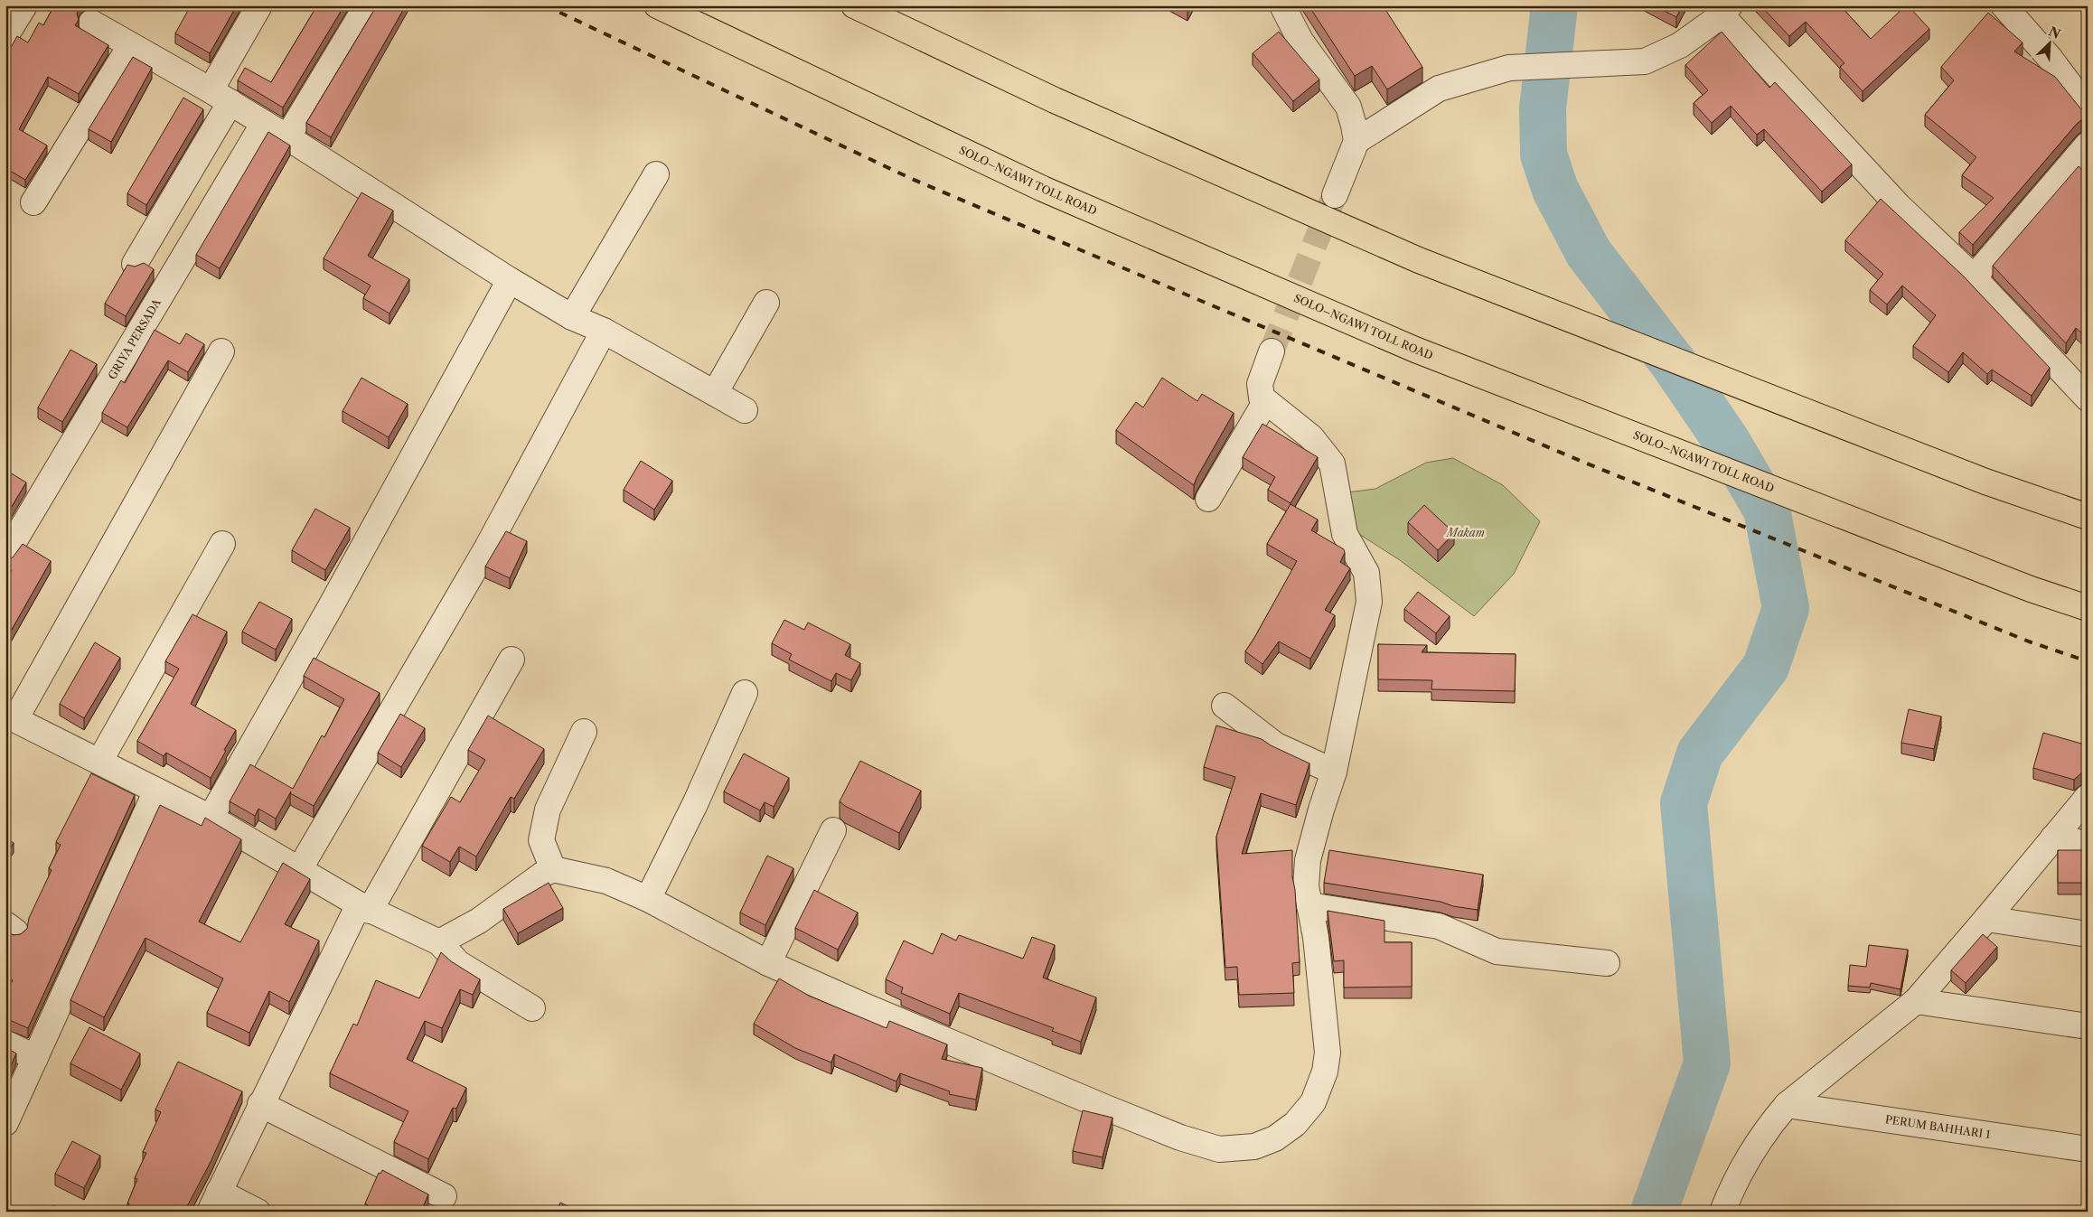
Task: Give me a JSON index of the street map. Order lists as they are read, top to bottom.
{
  "streets": {
    "highway": ["SOLO–NGAWI TOLL ROAD"],
    "street": ["GRIYA PERSADA", "PERUM BAHHARI 1"]
  },
  "parks": ["Makam"],
  "north": "top right"
}
